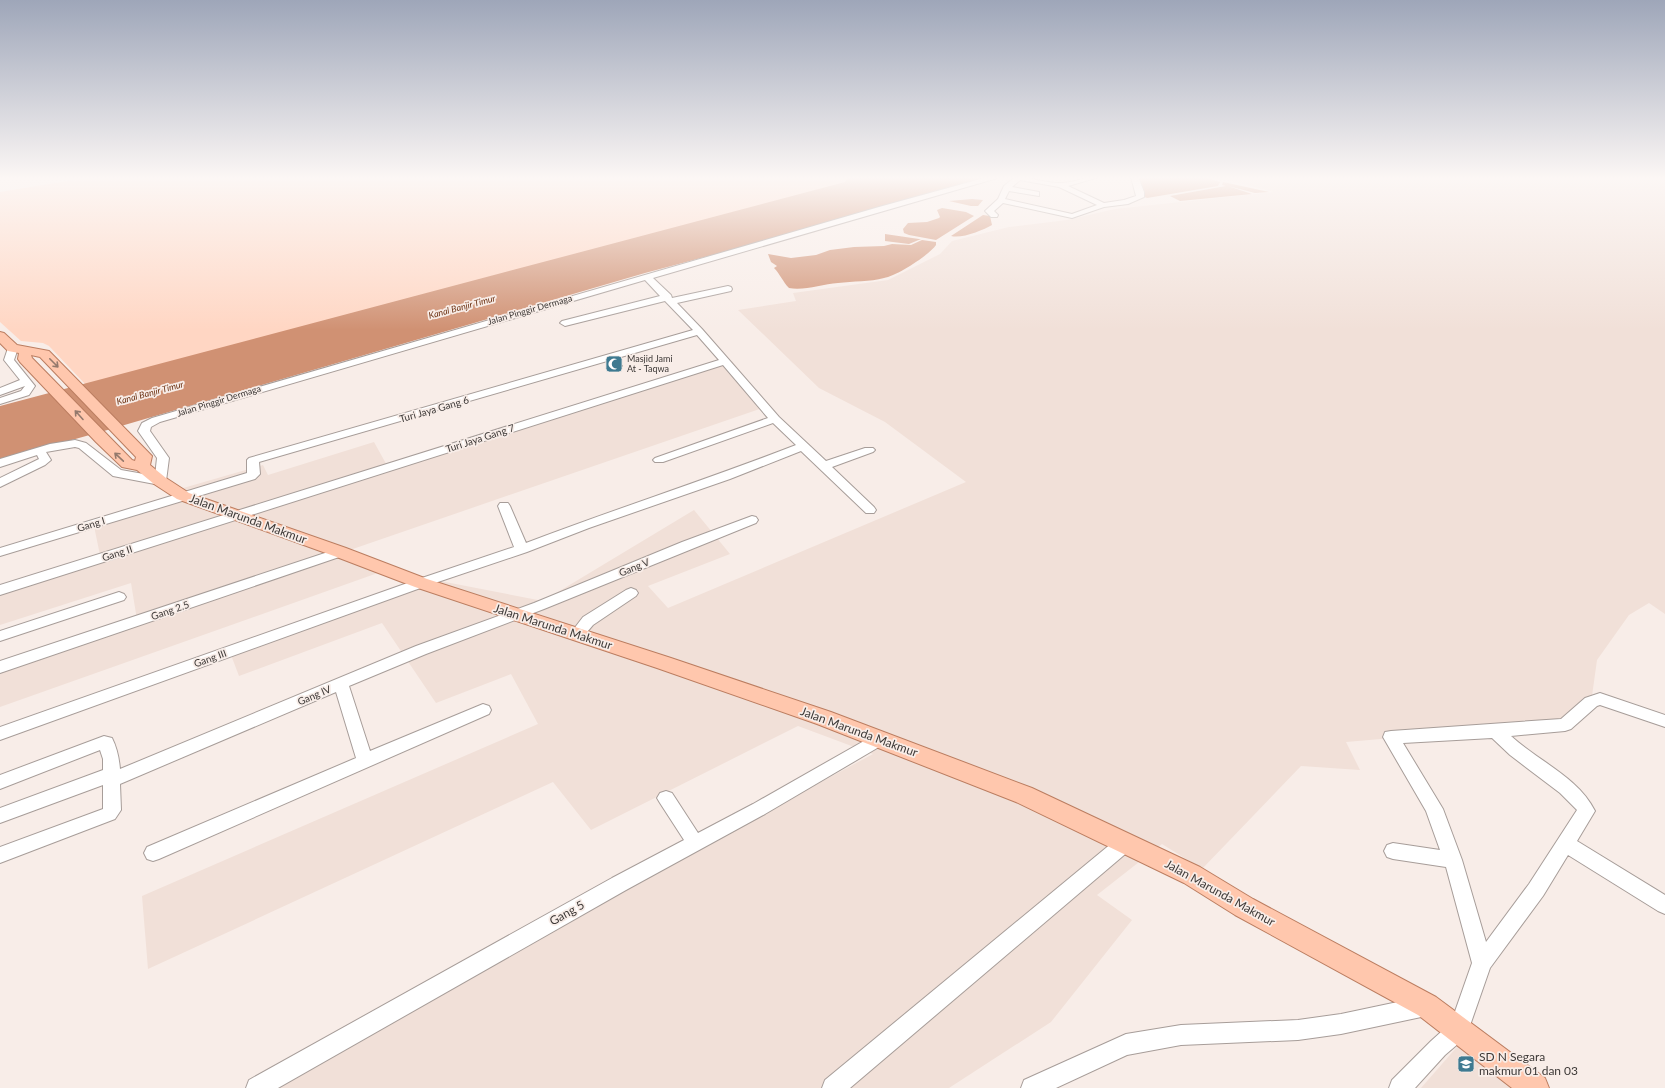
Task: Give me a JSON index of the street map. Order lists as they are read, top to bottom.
{
  "streets": {
    "main road": ["Jalan Marunda Makmur"],
    "street": [
      "Jalan Pinggir Dermaga",
      "Turi Jaya Gang 6",
      "Turi Jaya Gang 7",
      "Gang I",
      "Gang II",
      "Gang V",
      "Gang 2.5",
      "Gang III",
      "Gang IV",
      "Gang 5"
    ]
  },
  "crossings": [
    ["Jalan Pinggir Dermaga", "Jalan Marunda Makmur"],
    ["Turi Jaya Gang 6", "Jalan Marunda Makmur"],
    ["Turi Jaya Gang 6", "Gang I"],
    ["Turi Jaya Gang 7", "Jalan Marunda Makmur"],
    ["Turi Jaya Gang 7", "Gang II"],
    ["Jalan Marunda Makmur", "Gang I"],
    ["Jalan Marunda Makmur", "Gang II"],
    ["Jalan Marunda Makmur", "Gang V"],
    ["Jalan Marunda Makmur", "Gang 2.5"],
    ["Jalan Marunda Makmur", "Gang III"],
    ["Jalan Marunda Makmur", "Gang IV"],
    ["Jalan Marunda Makmur", "Gang 5"],
    ["Gang V", "Gang IV"]
  ],
  "water": ["Kanal Banjir Timur"],
  "places": {
    "mosque": ["Masjid Jami At - Taqwa"],
    "school or university": ["SD N Segara makmur 01 dan 03"]
  }
}
